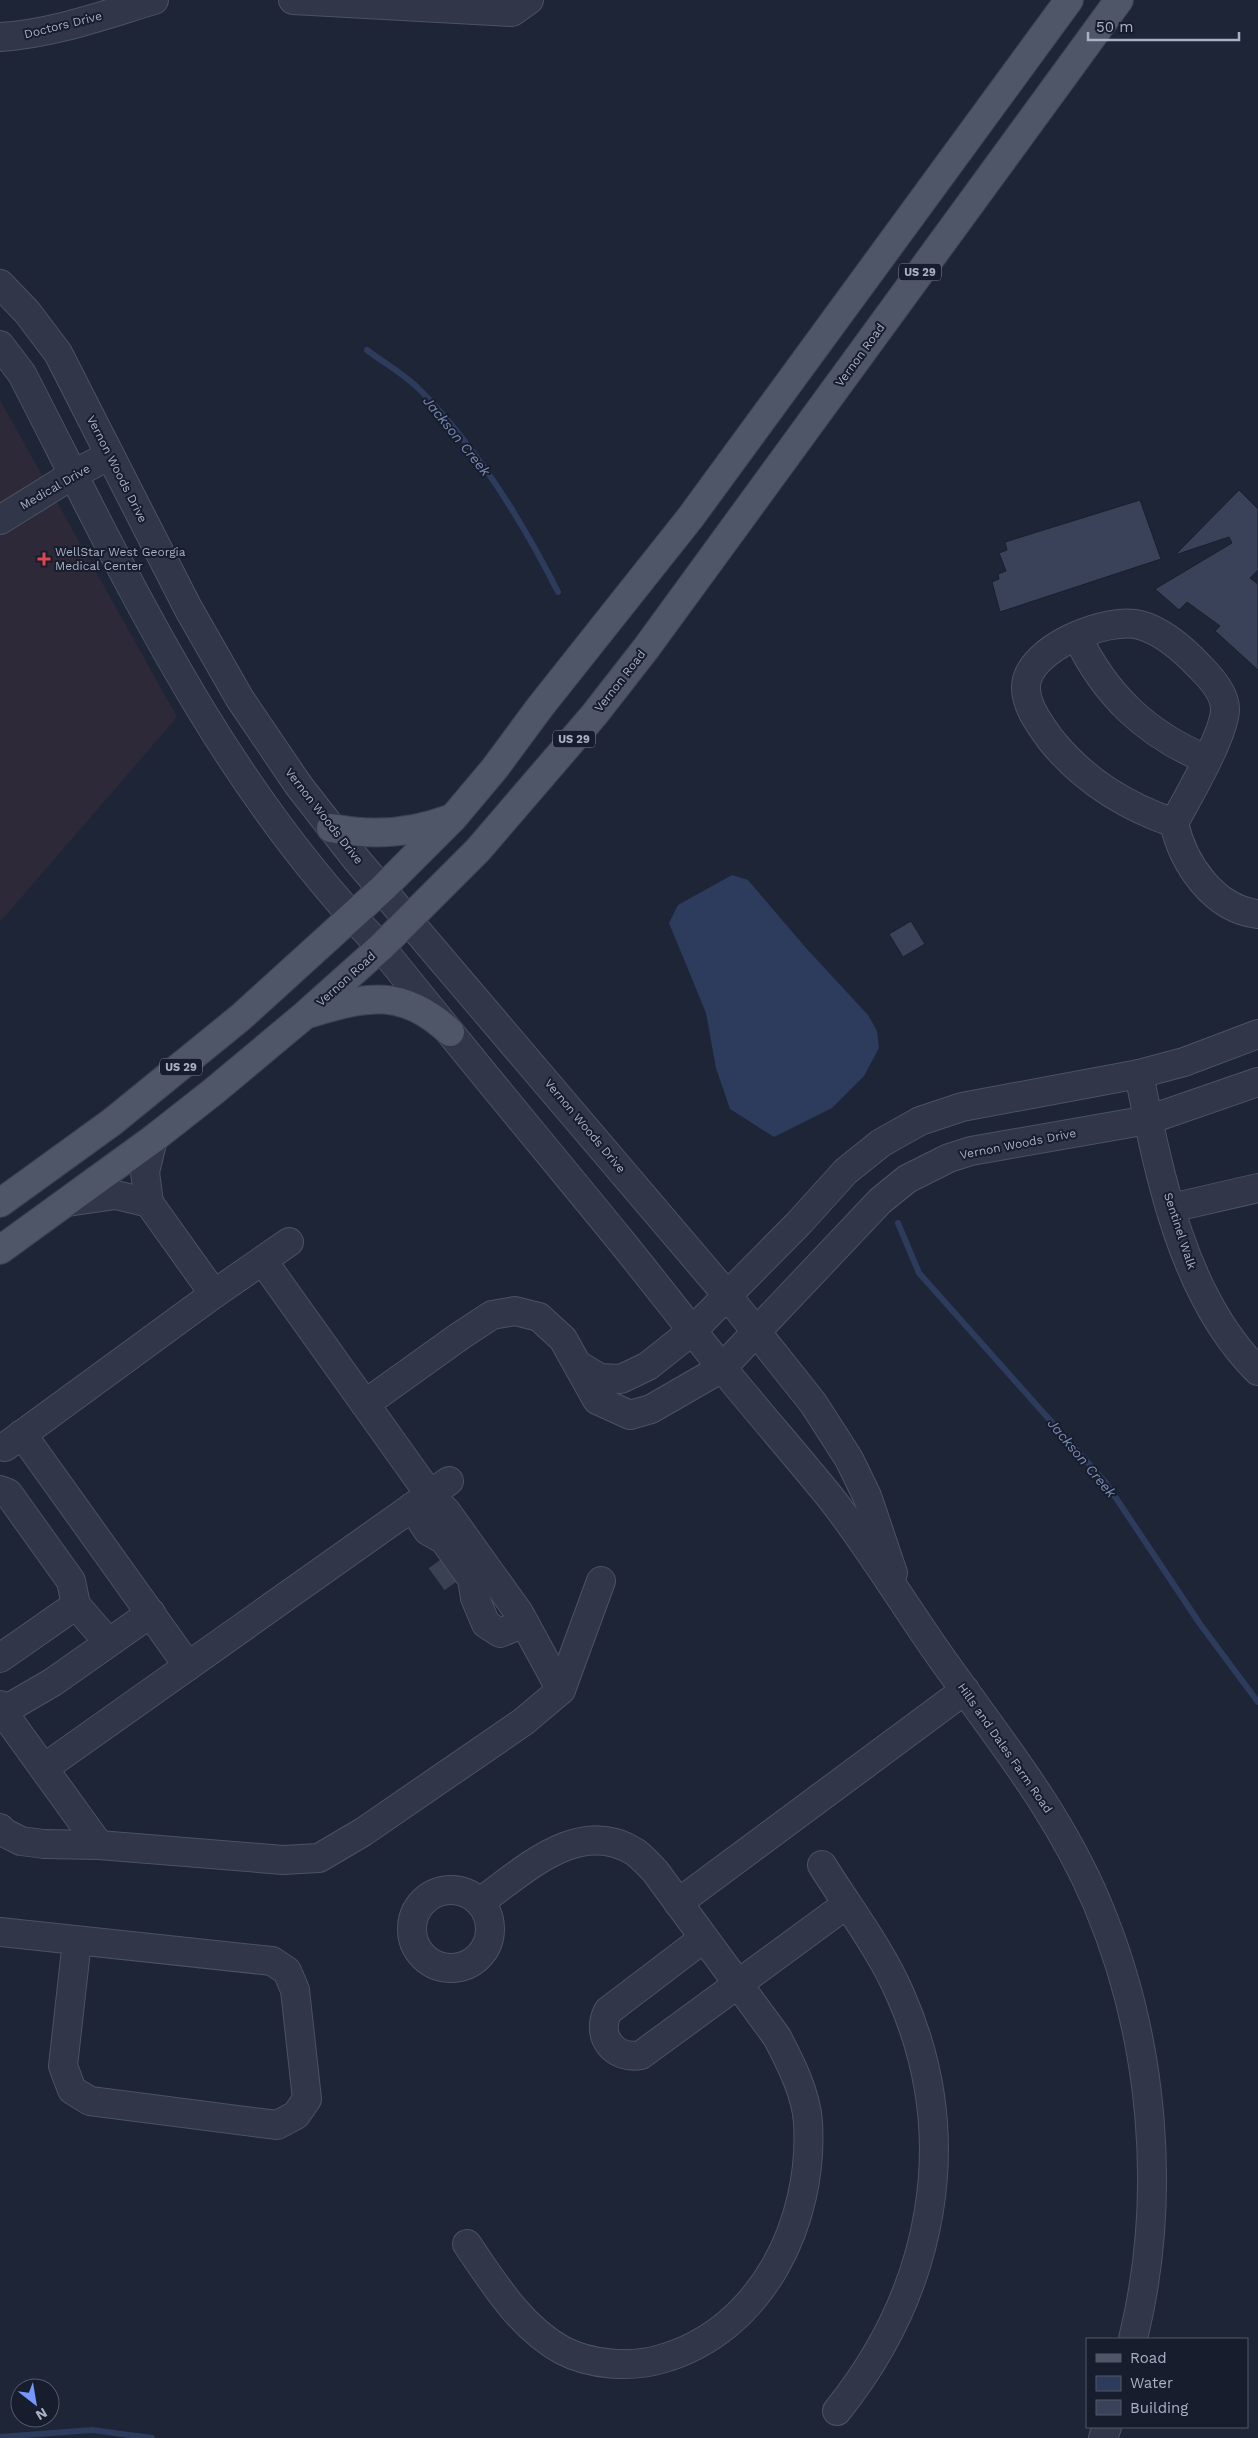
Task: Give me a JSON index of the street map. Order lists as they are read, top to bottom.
{
  "streets": {
    "main road": ["US 29", "Vernon Road"],
    "street": [
      "Doctors Drive",
      "Vernon Woods Drive",
      "Medical Drive",
      "Sentinel Walk",
      "Hills and Dales Farm Road"
    ]
  },
  "crossings": [
    ["US 29", "Vernon Woods Drive"],
    ["Vernon Road", "Vernon Woods Drive"],
    ["Vernon Woods Drive", "Medical Drive"],
    ["Vernon Woods Drive", "Sentinel Walk"],
    ["Vernon Woods Drive", "Hills and Dales Farm Road"]
  ],
  "water": ["Jackson Creek"],
  "places": {
    "health": ["WellStar West Georgia Medical Center"]
  },
  "legend": ["Road", "Water", "Building"],
  "scale_bar": "50 m",
  "north": "bottom right"
}
